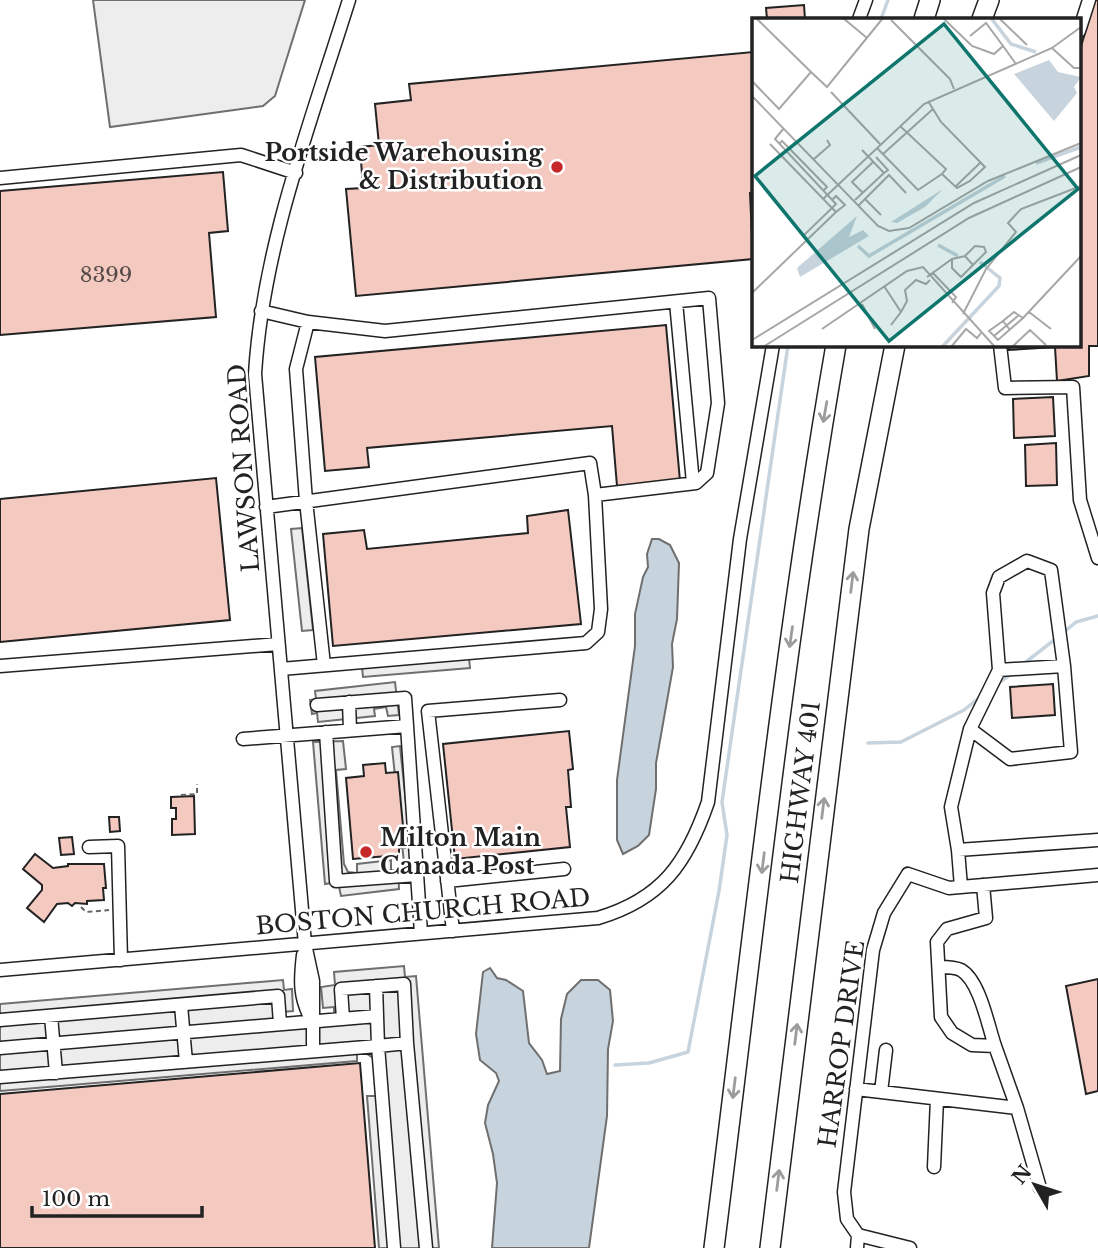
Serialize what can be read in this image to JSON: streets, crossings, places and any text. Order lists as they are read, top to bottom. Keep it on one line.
{"streets":{"highway":["HIGHWAY 401"],"street":["LAWSON ROAD","BOSTON CHURCH ROAD","HARROP DRIVE"]},"crossings":[["LAWSON ROAD","BOSTON CHURCH ROAD"]],"places":["Portside Warehousing & Distribution","Milton Main Canada Post"],"house_numbers":["8399"],"scale_bar":"100 m","north":"top left"}
